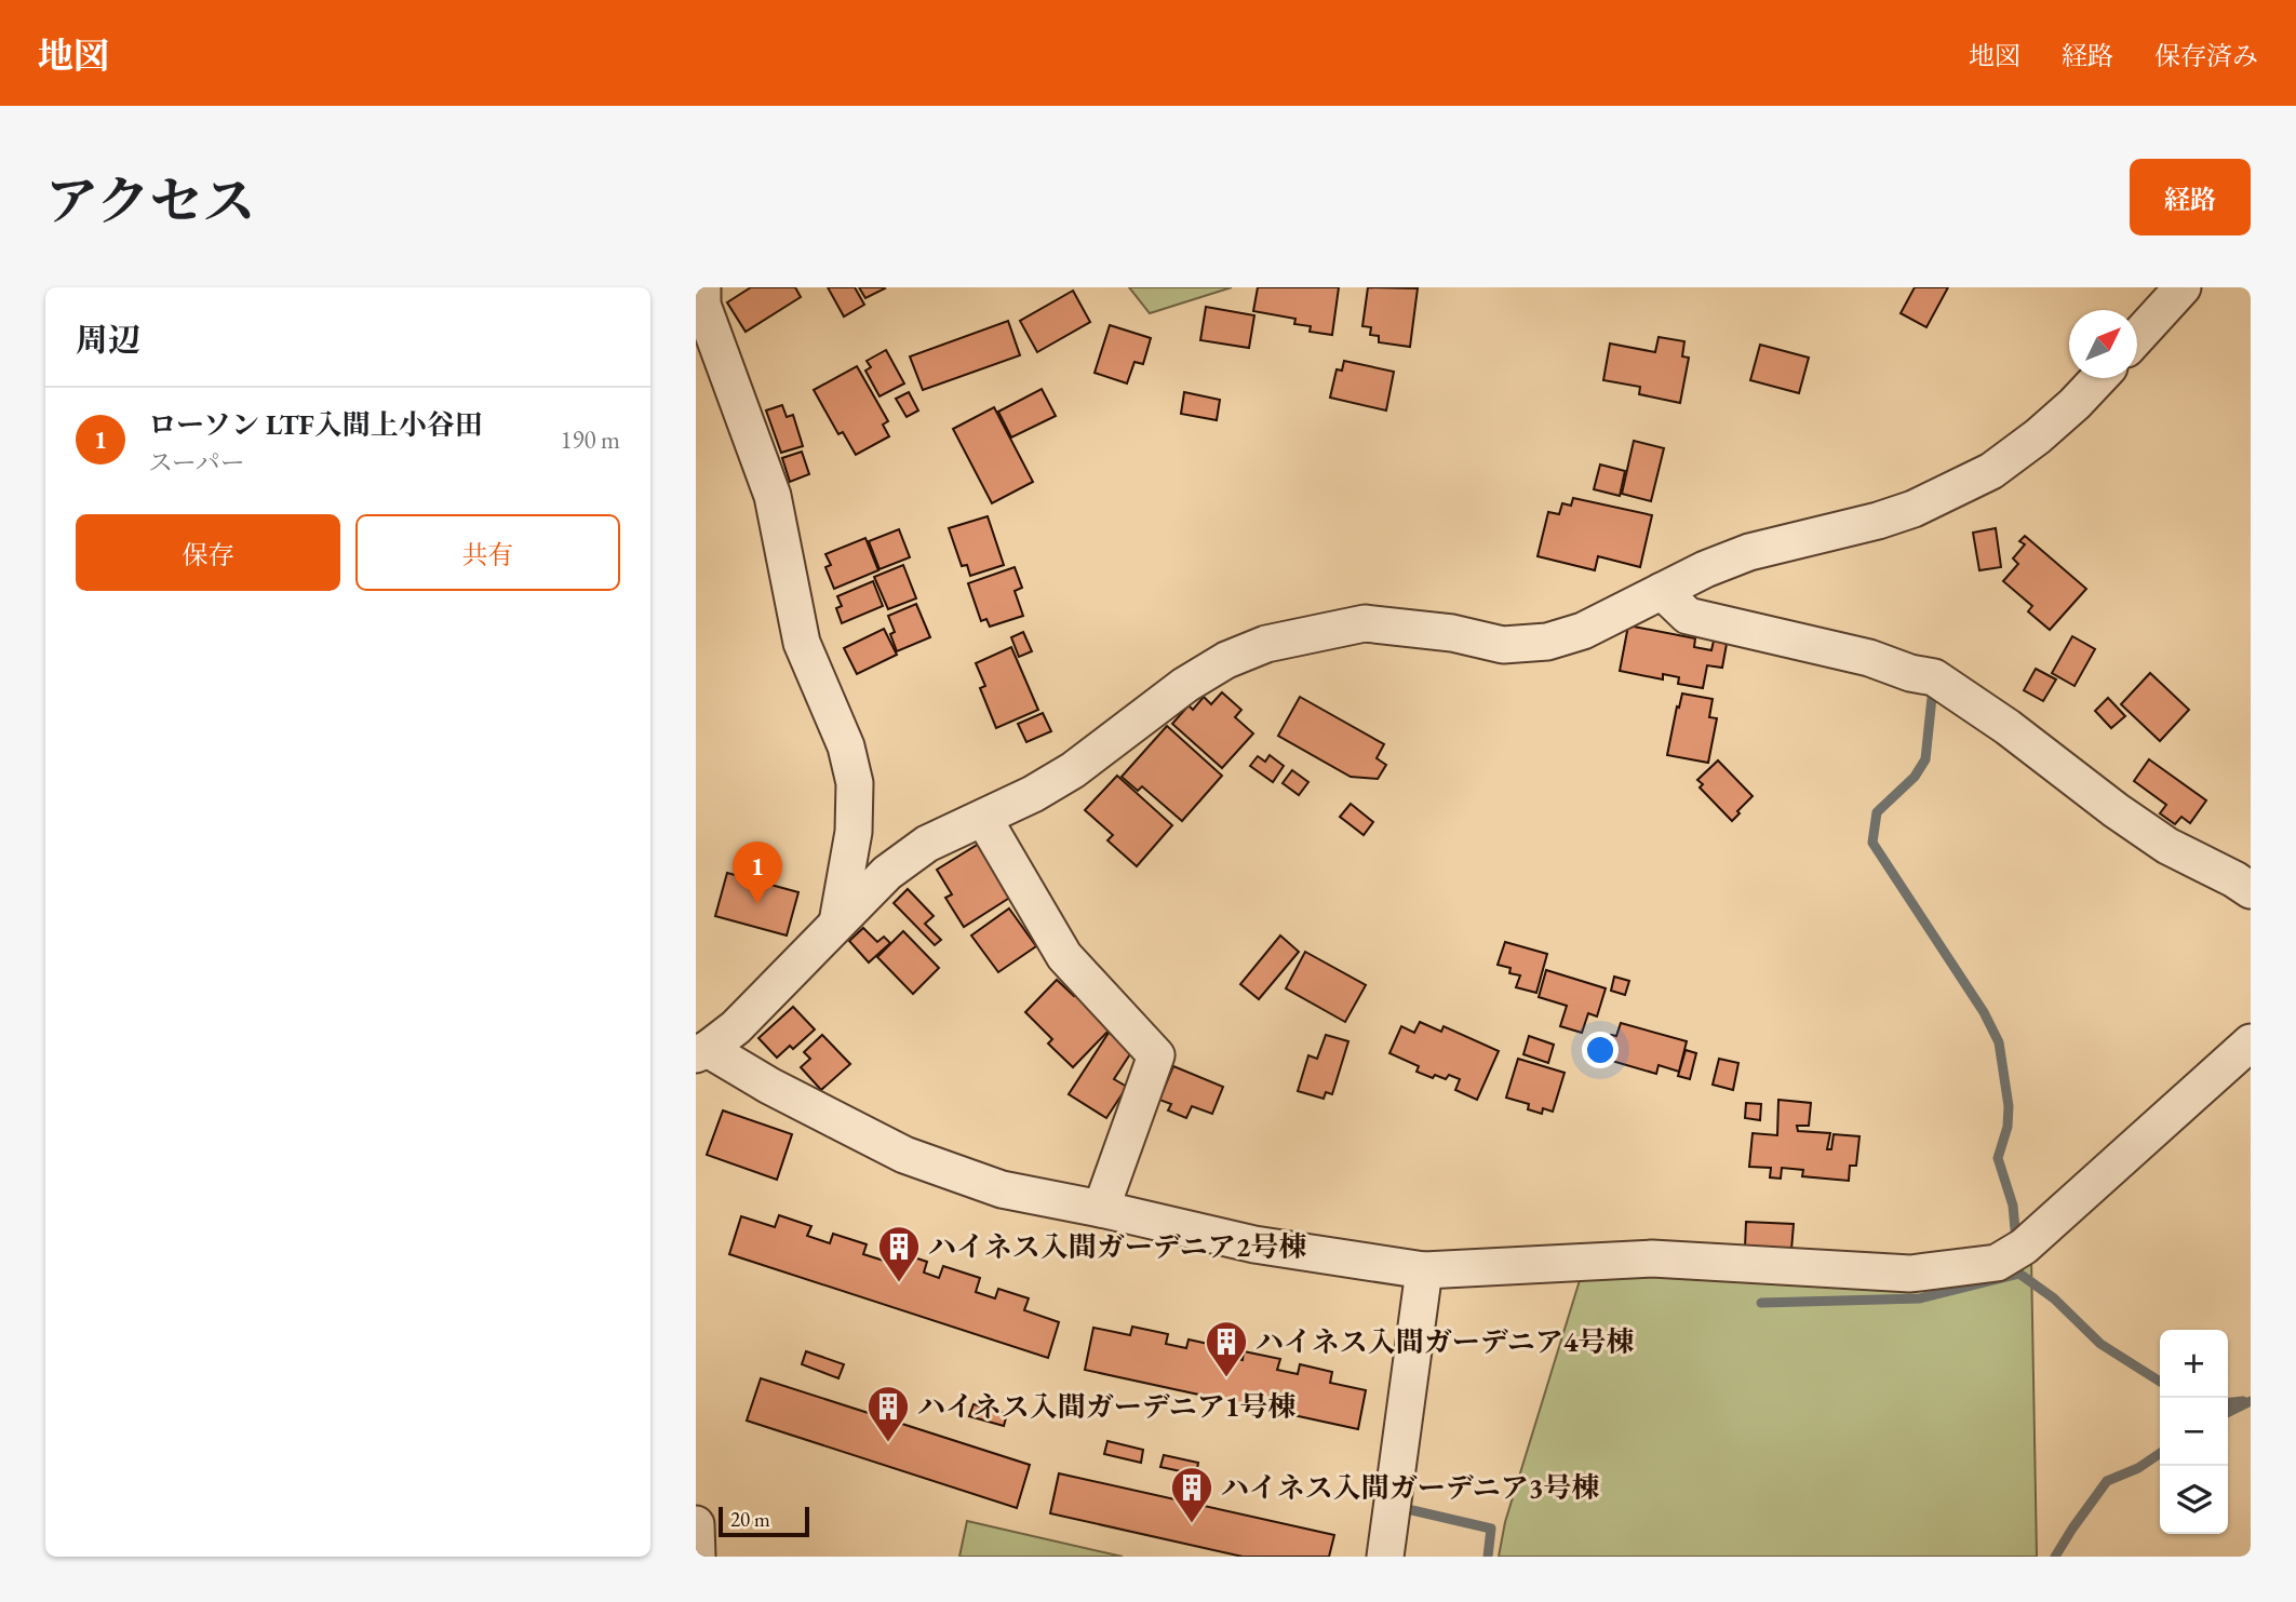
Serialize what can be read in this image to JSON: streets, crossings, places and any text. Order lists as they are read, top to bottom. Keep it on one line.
{"places":{"building":["ハイネス入間ガーデニア2号棟","ハイネス入間ガーデニア4号棟","ハイネス入間ガーデニア1号棟","ハイネス入間ガーデニア3号棟"]},"scale_bar":"20 m","north":"top right","page":{"header":"地図","nav":["地図","経路","保存済み"],"title":"アクセス","buttons":["経路",["保存","共有"]],"heading":"周辺","list":[{"mark":"1","name":"ローソン LTF入間上小谷田","note":"スーパー","value":"190 m"}],"pins":"1","map_buttons":["+","−"],"scale":"20 m"}}
